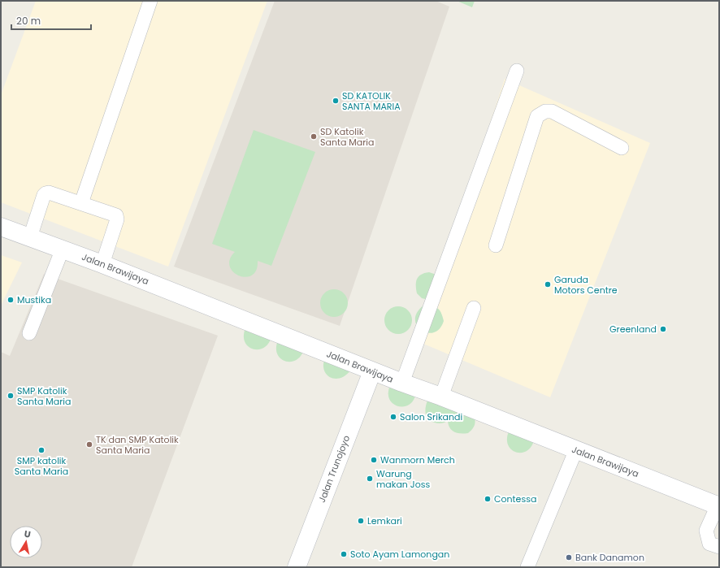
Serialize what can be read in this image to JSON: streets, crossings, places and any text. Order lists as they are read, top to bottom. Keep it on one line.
{"streets":{"main road":["Jalan Brawijaya","Jalan Trunojoyo"]},"crossings":[["Jalan Brawijaya","Jalan Trunojoyo"]],"places":["SD KATOLIK SANTA MARIA","SD Katolik Santa Maria","Garuda Motors Centre","Mustika","Greenland","SMP Katolik Santa Maria","Salon Srikandi","TK dan SMP Katolik Santa Maria","SMP katolik Santa Maria","Wanmorn Merch","Warung makan Joss","Contessa","Lemkari","Soto Ayam Lamongan","Bank Danamon"],"scale_bar":"20 m","north":"top"}
